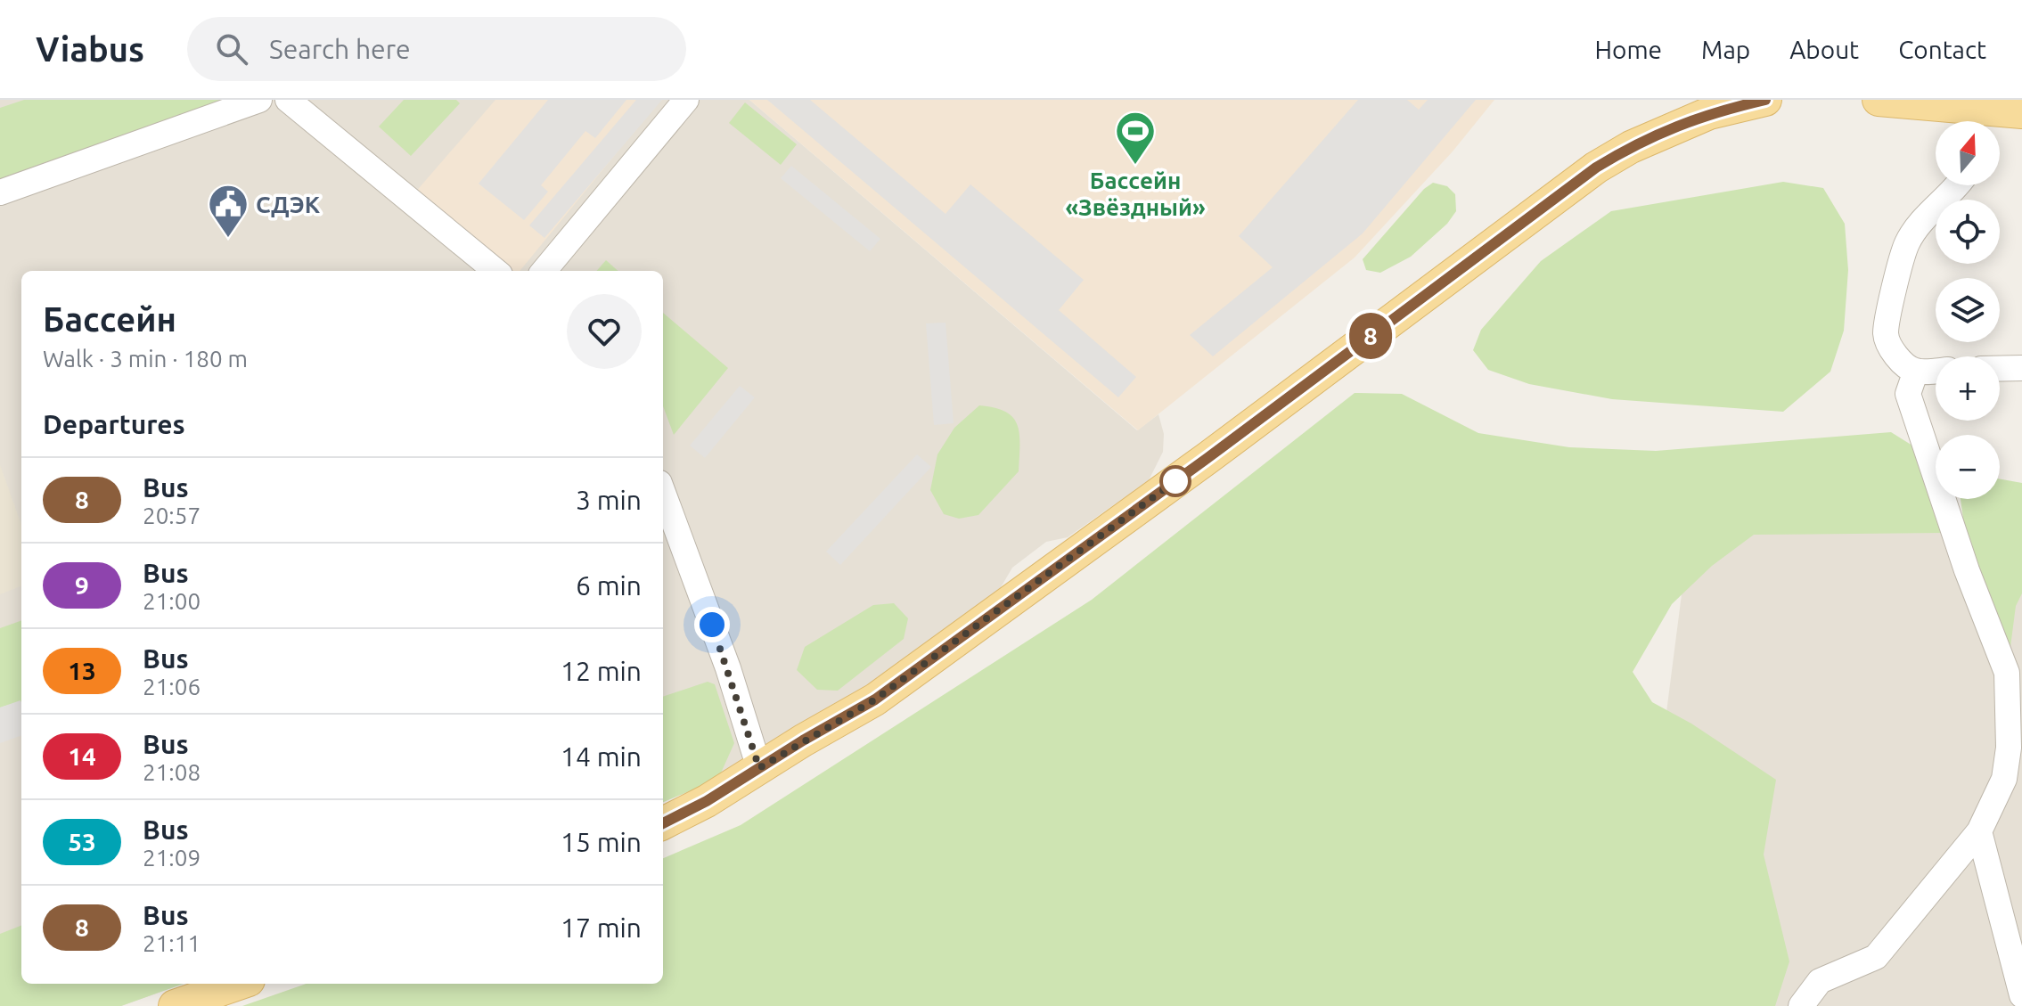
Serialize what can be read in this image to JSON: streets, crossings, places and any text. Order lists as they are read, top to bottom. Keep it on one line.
{"places":{"sports":["Бассейн «Звёздный»"],"public building":["СДЭК"]},"lines":["bus line 8"],"north":"top","page":{"header":"Viabus","search":"Search here","nav":["Home","Map","About","Contact"],"on_map":"8","map_buttons":["+","−"],"heading":[["Бассейн","Walk · 3 min · 180 m"],"Departures"],"list":[{"mark":"8","name":"Bus","note":"20:57","value":"3 min"},{"mark":"9","name":"Bus","note":"21:00","value":"6 min"},{"mark":"13","name":"Bus","note":"21:06","value":"12 min"},{"mark":"14","name":"Bus","note":"21:08","value":"14 min"},{"mark":"53","name":"Bus","note":"21:09","value":"15 min"},{"mark":"8","name":"Bus","note":"21:11","value":"17 min"}]}}
